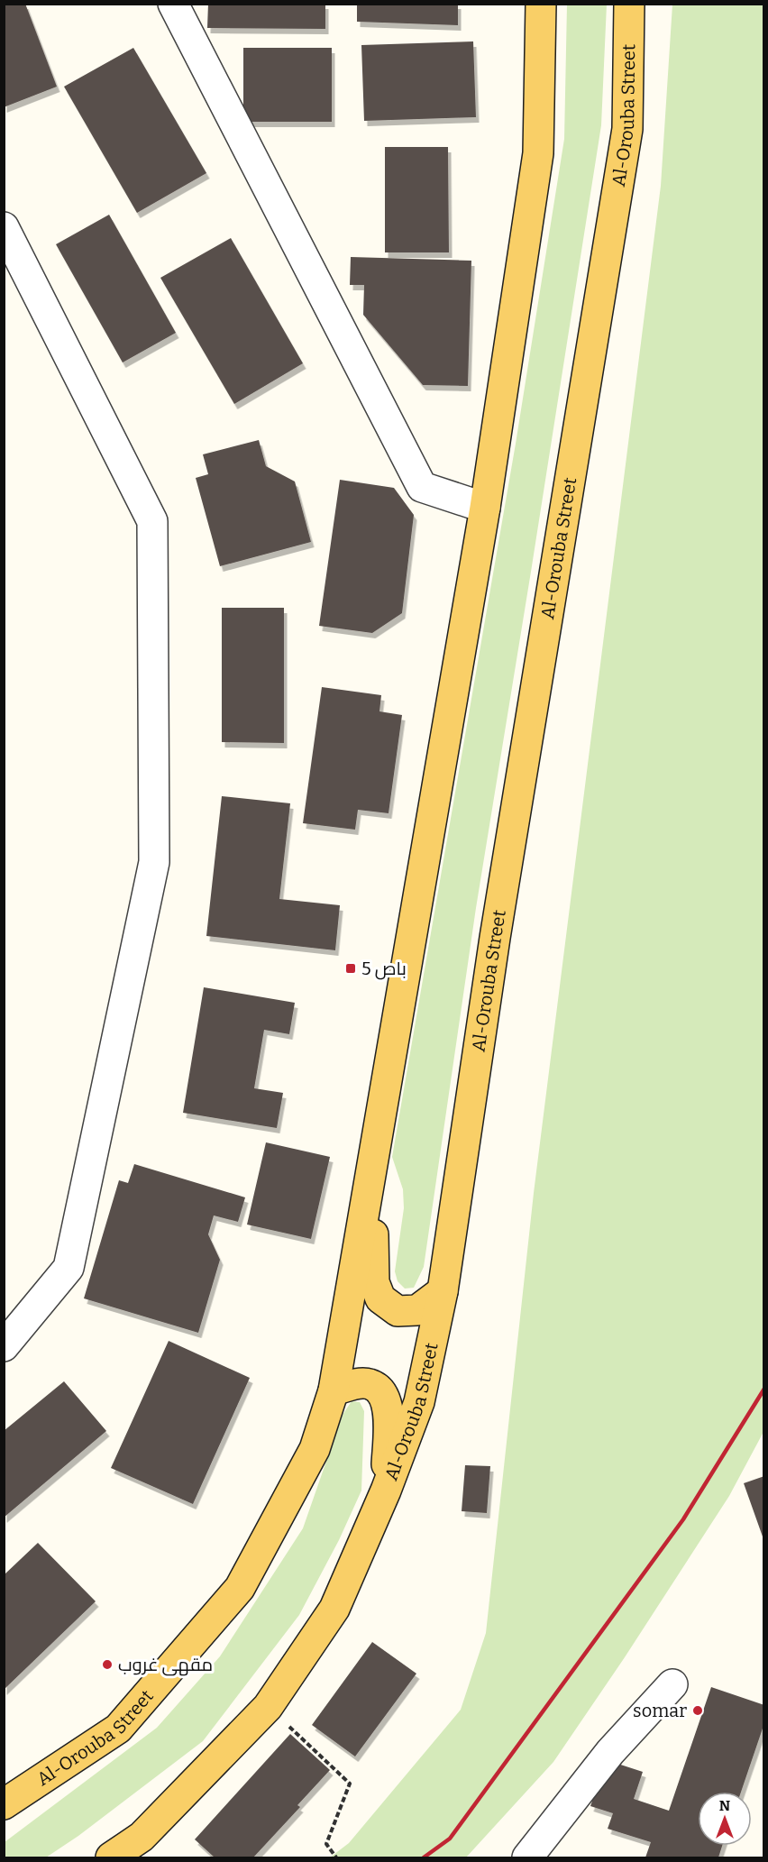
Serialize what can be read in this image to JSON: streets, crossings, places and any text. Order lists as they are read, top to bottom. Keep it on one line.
{"streets":{"main road":["Al-Orouba Street"]},"places":{"transit":["باص 5"],"other":["مقهى غروب","somar"]},"north":"top"}
